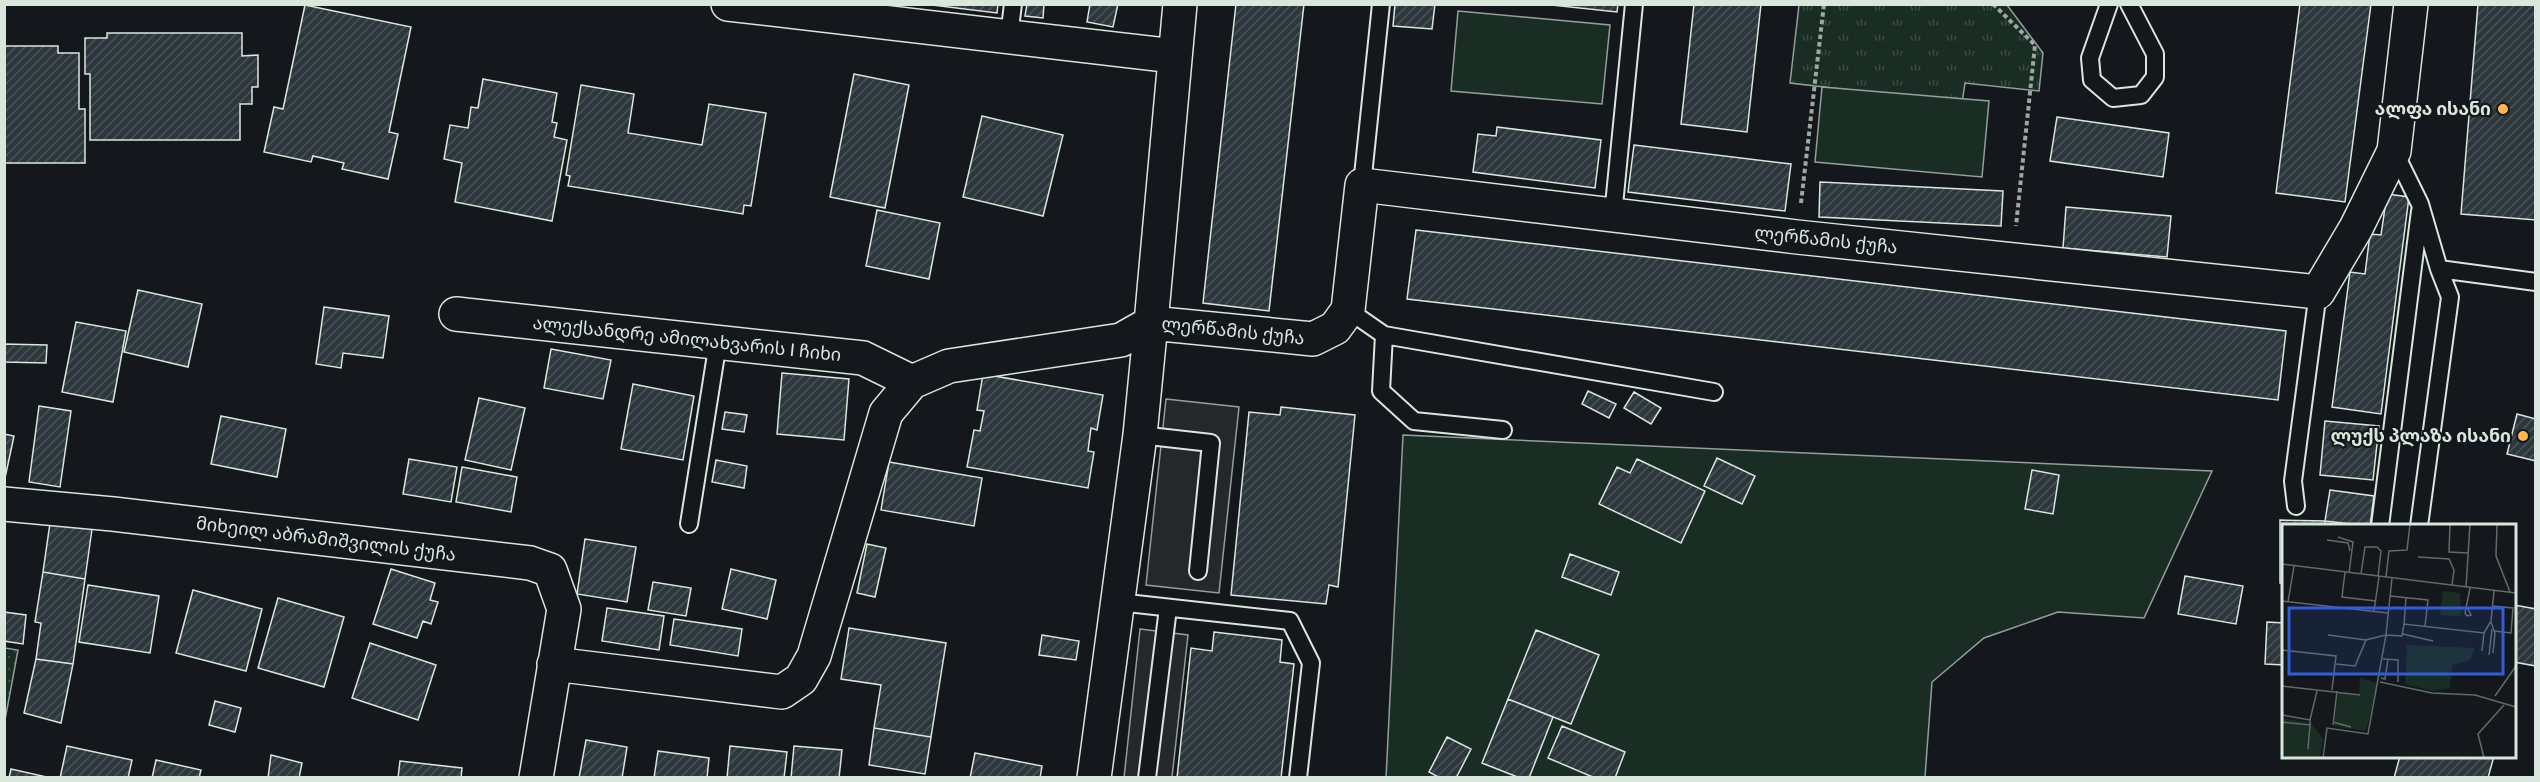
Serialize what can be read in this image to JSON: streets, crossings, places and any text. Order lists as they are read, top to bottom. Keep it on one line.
{"streets":{"street":["ლერწამის ქუჩა","ალექსანდრე ამილახვარის I ჩიხი","მიხეილ აბრამიშვილის ქუჩა"]},"places":["ალფა ისანი","ლუქს პლაზა ისანი"]}
